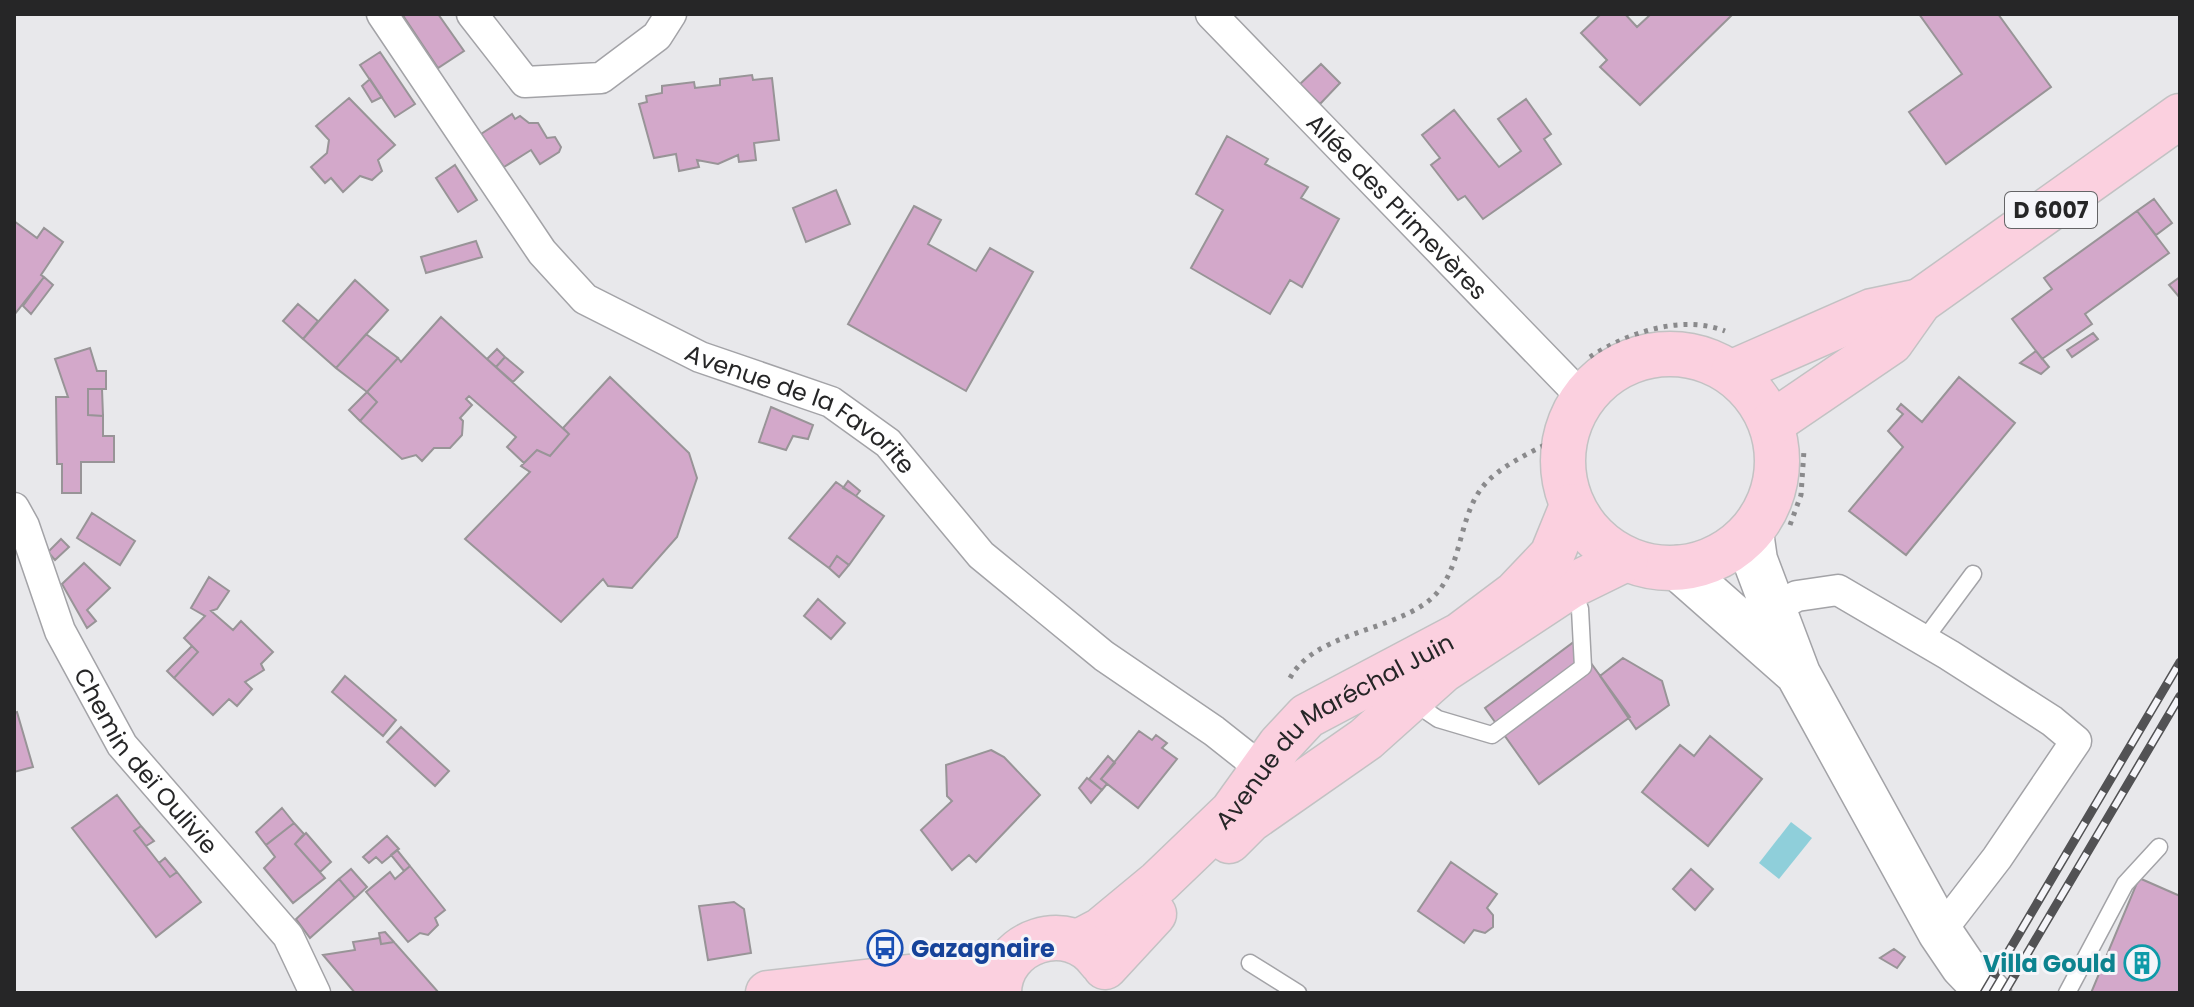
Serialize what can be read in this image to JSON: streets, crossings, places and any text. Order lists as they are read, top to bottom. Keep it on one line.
{"streets":{"main road":["D 6007","Avenue du Maréchal Juin"],"street":["Allée des Primevères","Avenue de la Favorite","Chemin deï Oulivie"]},"crossings":[["Allée des Primevères","Avenue du Maréchal Juin"],["Avenue de la Favorite","Avenue du Maréchal Juin"]],"places":{"bus stop":["Gazagnaire"],"building":["Villa Gould"]}}
